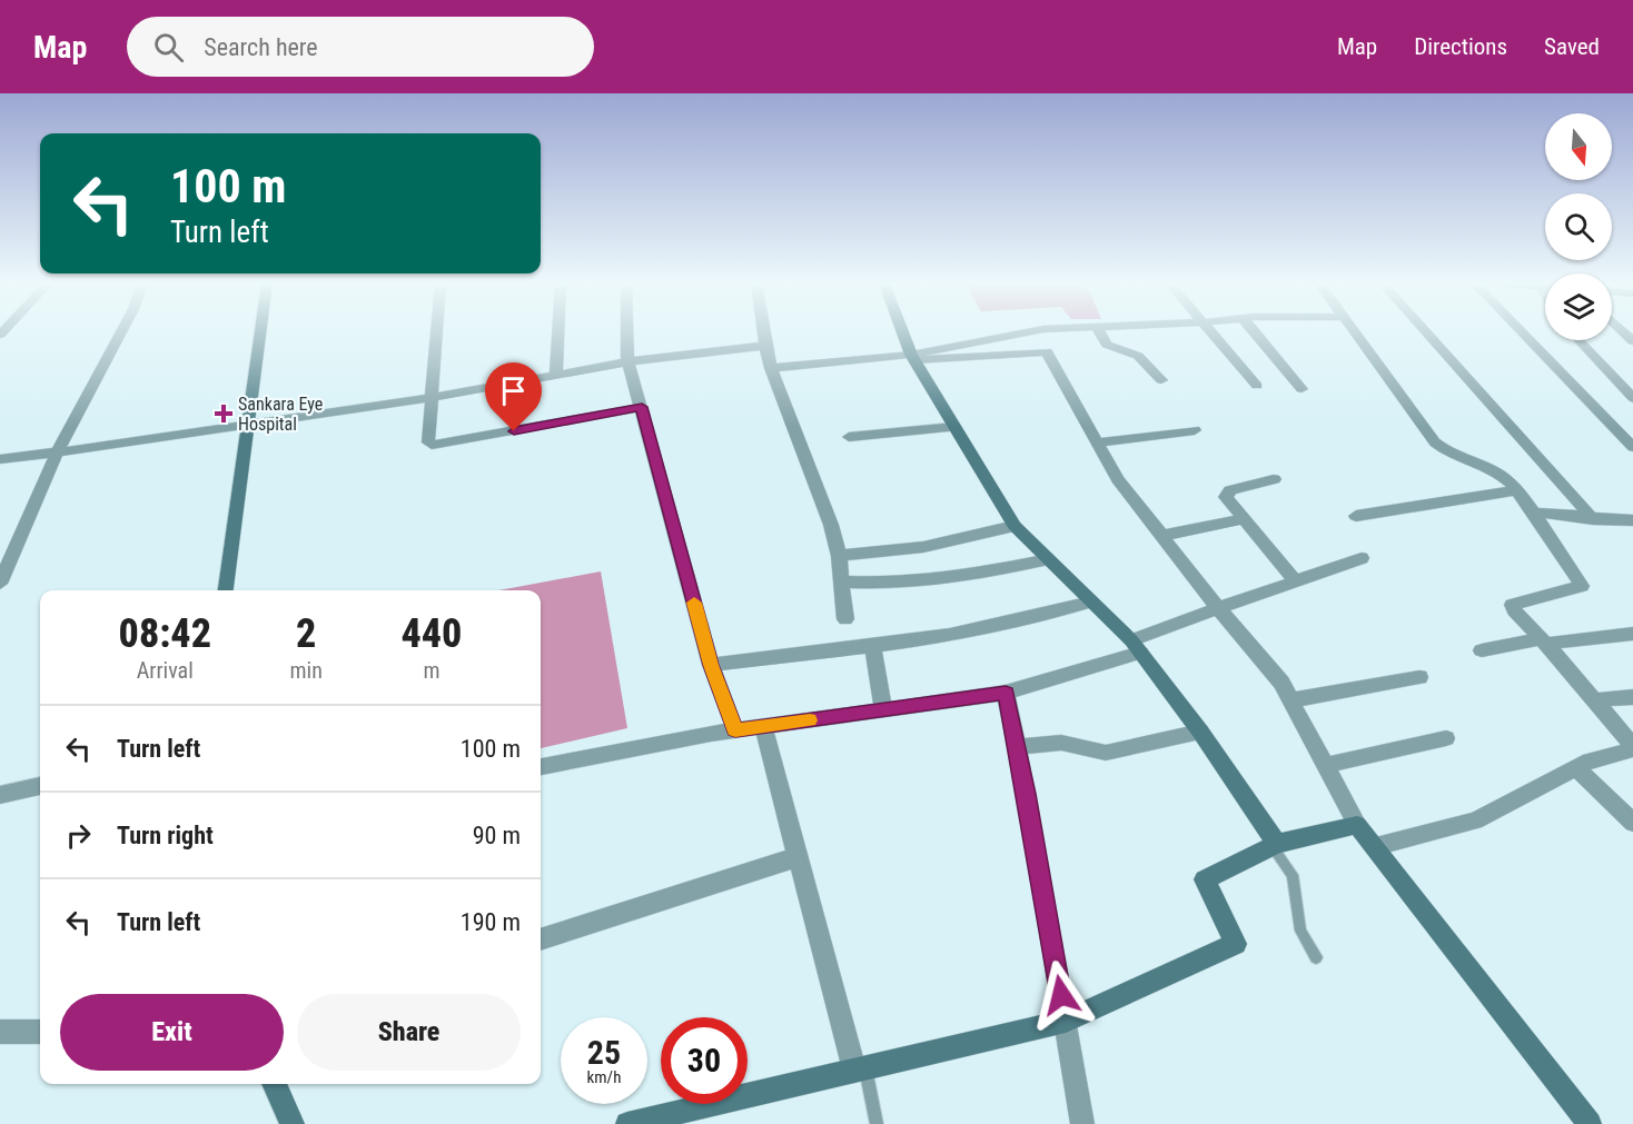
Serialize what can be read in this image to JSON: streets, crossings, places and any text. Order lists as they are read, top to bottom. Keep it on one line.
{"places":{"health":["Sankara Eye Hospital"]},"north":"bottom","page":{"header":"Map","search":"Search here","nav":["Map","Directions","Saved"],"turn":["100 m","Turn left"],"eta":["08:42","Arrival","2","min","440","m"],"list":[{"name":"Turn left","value":"100 m"},{"name":"Turn right","value":"90 m"},{"name":"Turn left","value":"190 m"}],"buttons":["Exit","Share"],"speed":"25 km/h","limit":"30"}}
